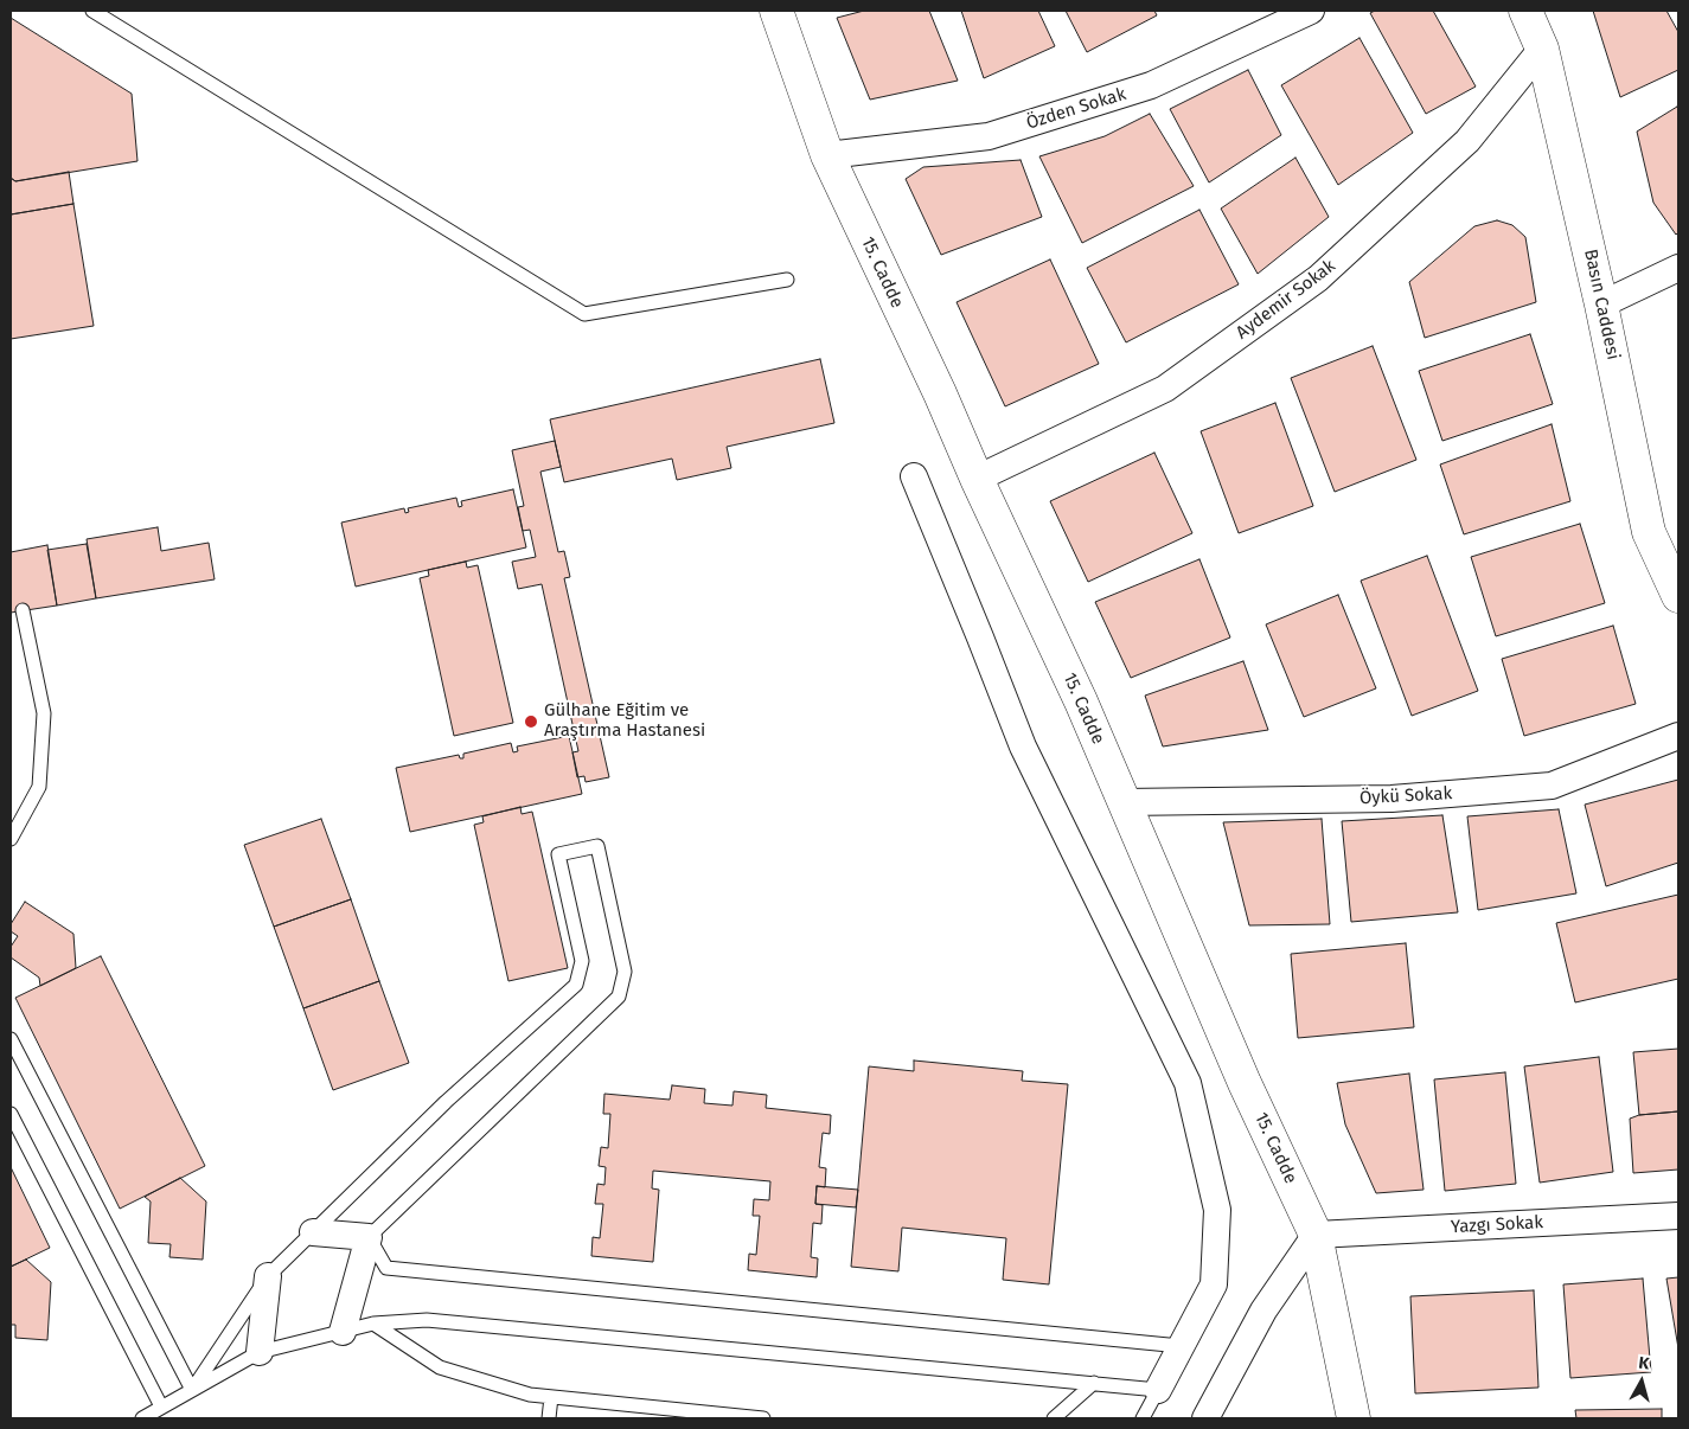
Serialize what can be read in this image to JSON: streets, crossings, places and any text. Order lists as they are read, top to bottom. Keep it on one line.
{"streets":{"street":["Özden Sokak","15. Cadde","Aydemir Sokak","Basın Caddesi","Öykü Sokak","Yazgı Sokak"]},"crossings":[["Özden Sokak","15. Cadde"],["15. Cadde","Aydemir Sokak"],["15. Cadde","Öykü Sokak"],["15. Cadde","Yazgı Sokak"],["Aydemir Sokak","Basın Caddesi"]],"places":["Gülhane Eğitim ve Araştırma Hastanesi"],"north":"top"}
